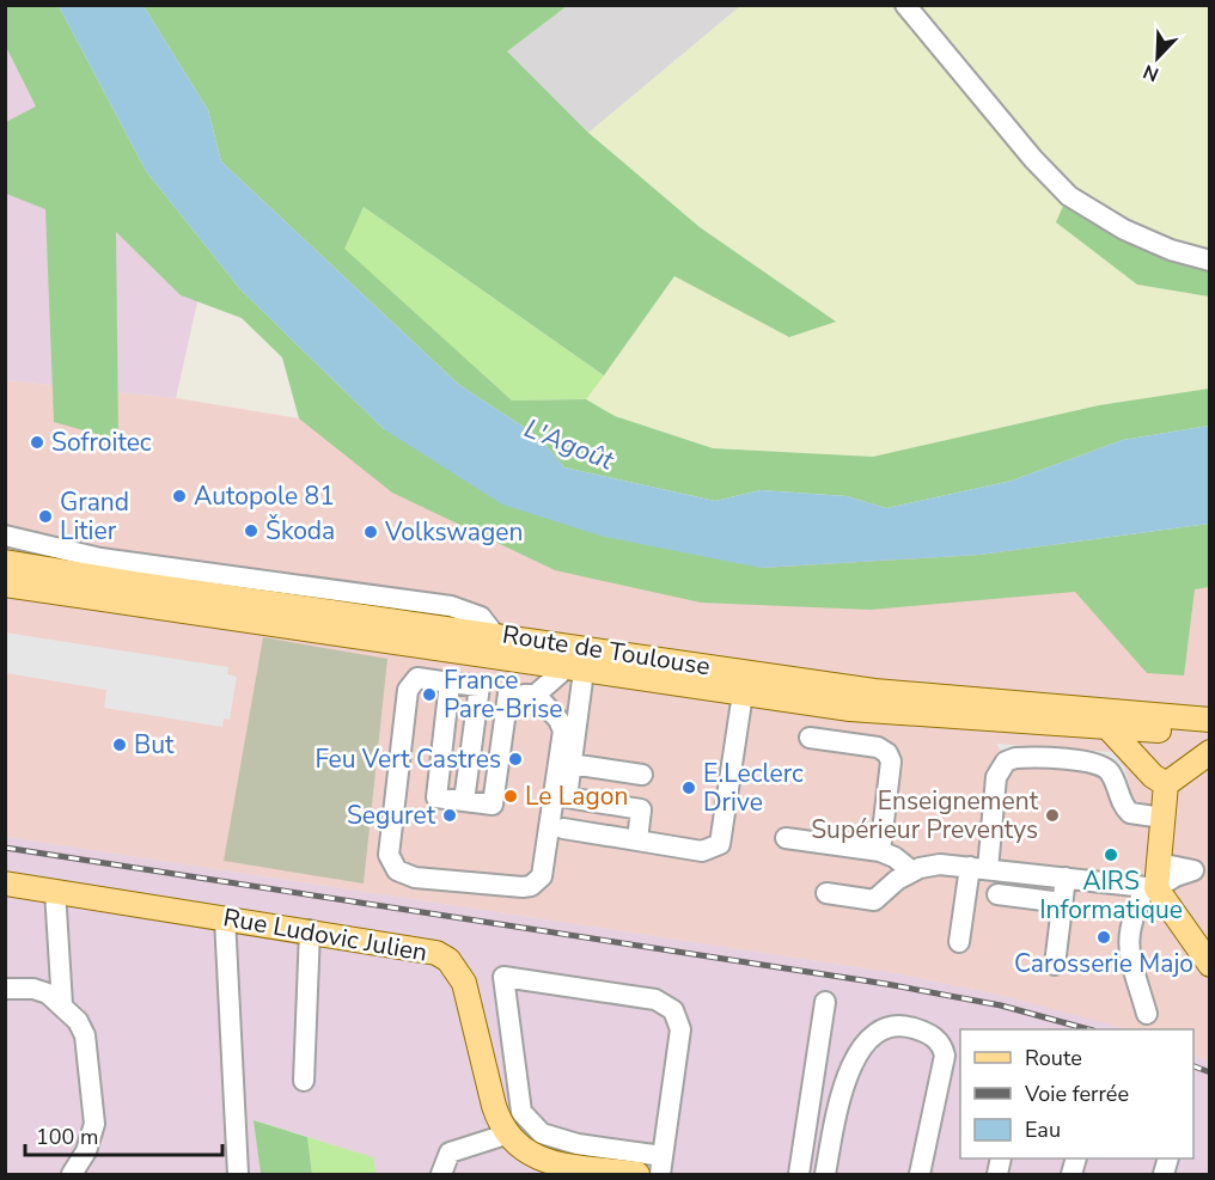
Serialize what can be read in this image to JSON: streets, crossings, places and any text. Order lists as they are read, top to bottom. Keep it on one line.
{"streets":{"main road":["Route de Toulouse","Rue Ludovic Julien"]},"water":["L'Agoût"],"places":["Sofroitec","Autopole 81","Grand Litier","Škoda","Volkswagen","France Pare-Brise","But","Feu Vert Castres","E.Leclerc Drive","Le Lagon","Seguret","Enseignement Supérieur Preventys","AIRS Informatique","Carosserie Majo"],"legend":["Route","Voie ferrée","Eau"],"scale_bar":"100 m","north":"bottom left"}
